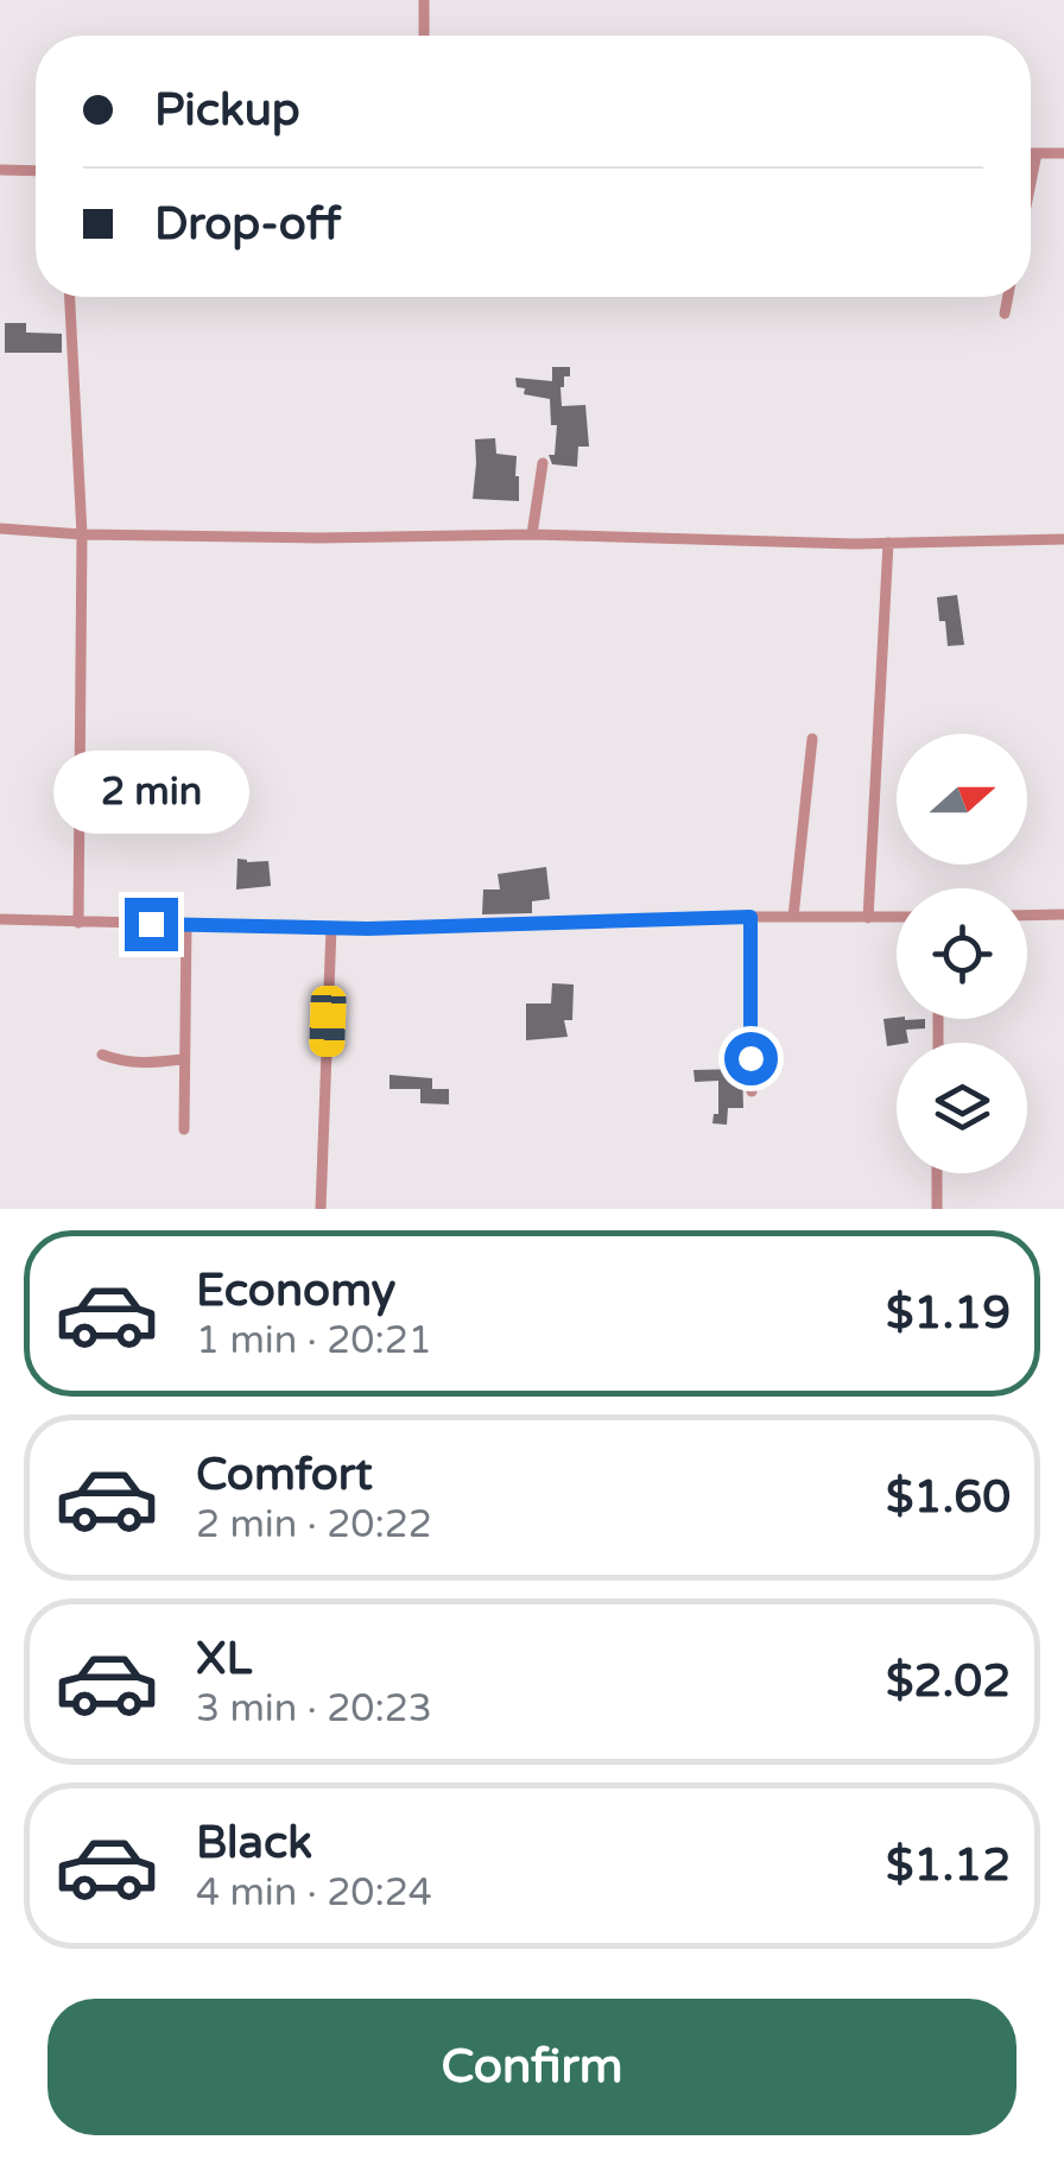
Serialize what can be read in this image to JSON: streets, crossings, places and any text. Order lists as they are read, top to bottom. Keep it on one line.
{"north":"right","page":{"banner":["Pickup","Drop-off"],"bubble":"2 min","list":[{"name":"Economy","note":"1 min · 20:21","value":"$1.19"},{"name":"Comfort","note":"2 min · 20:22","value":"$1.60"},{"name":"XL","note":"3 min · 20:23","value":"$2.02"},{"name":"Black","note":"4 min · 20:24","value":"$1.12"}],"buttons":"Confirm"}}
